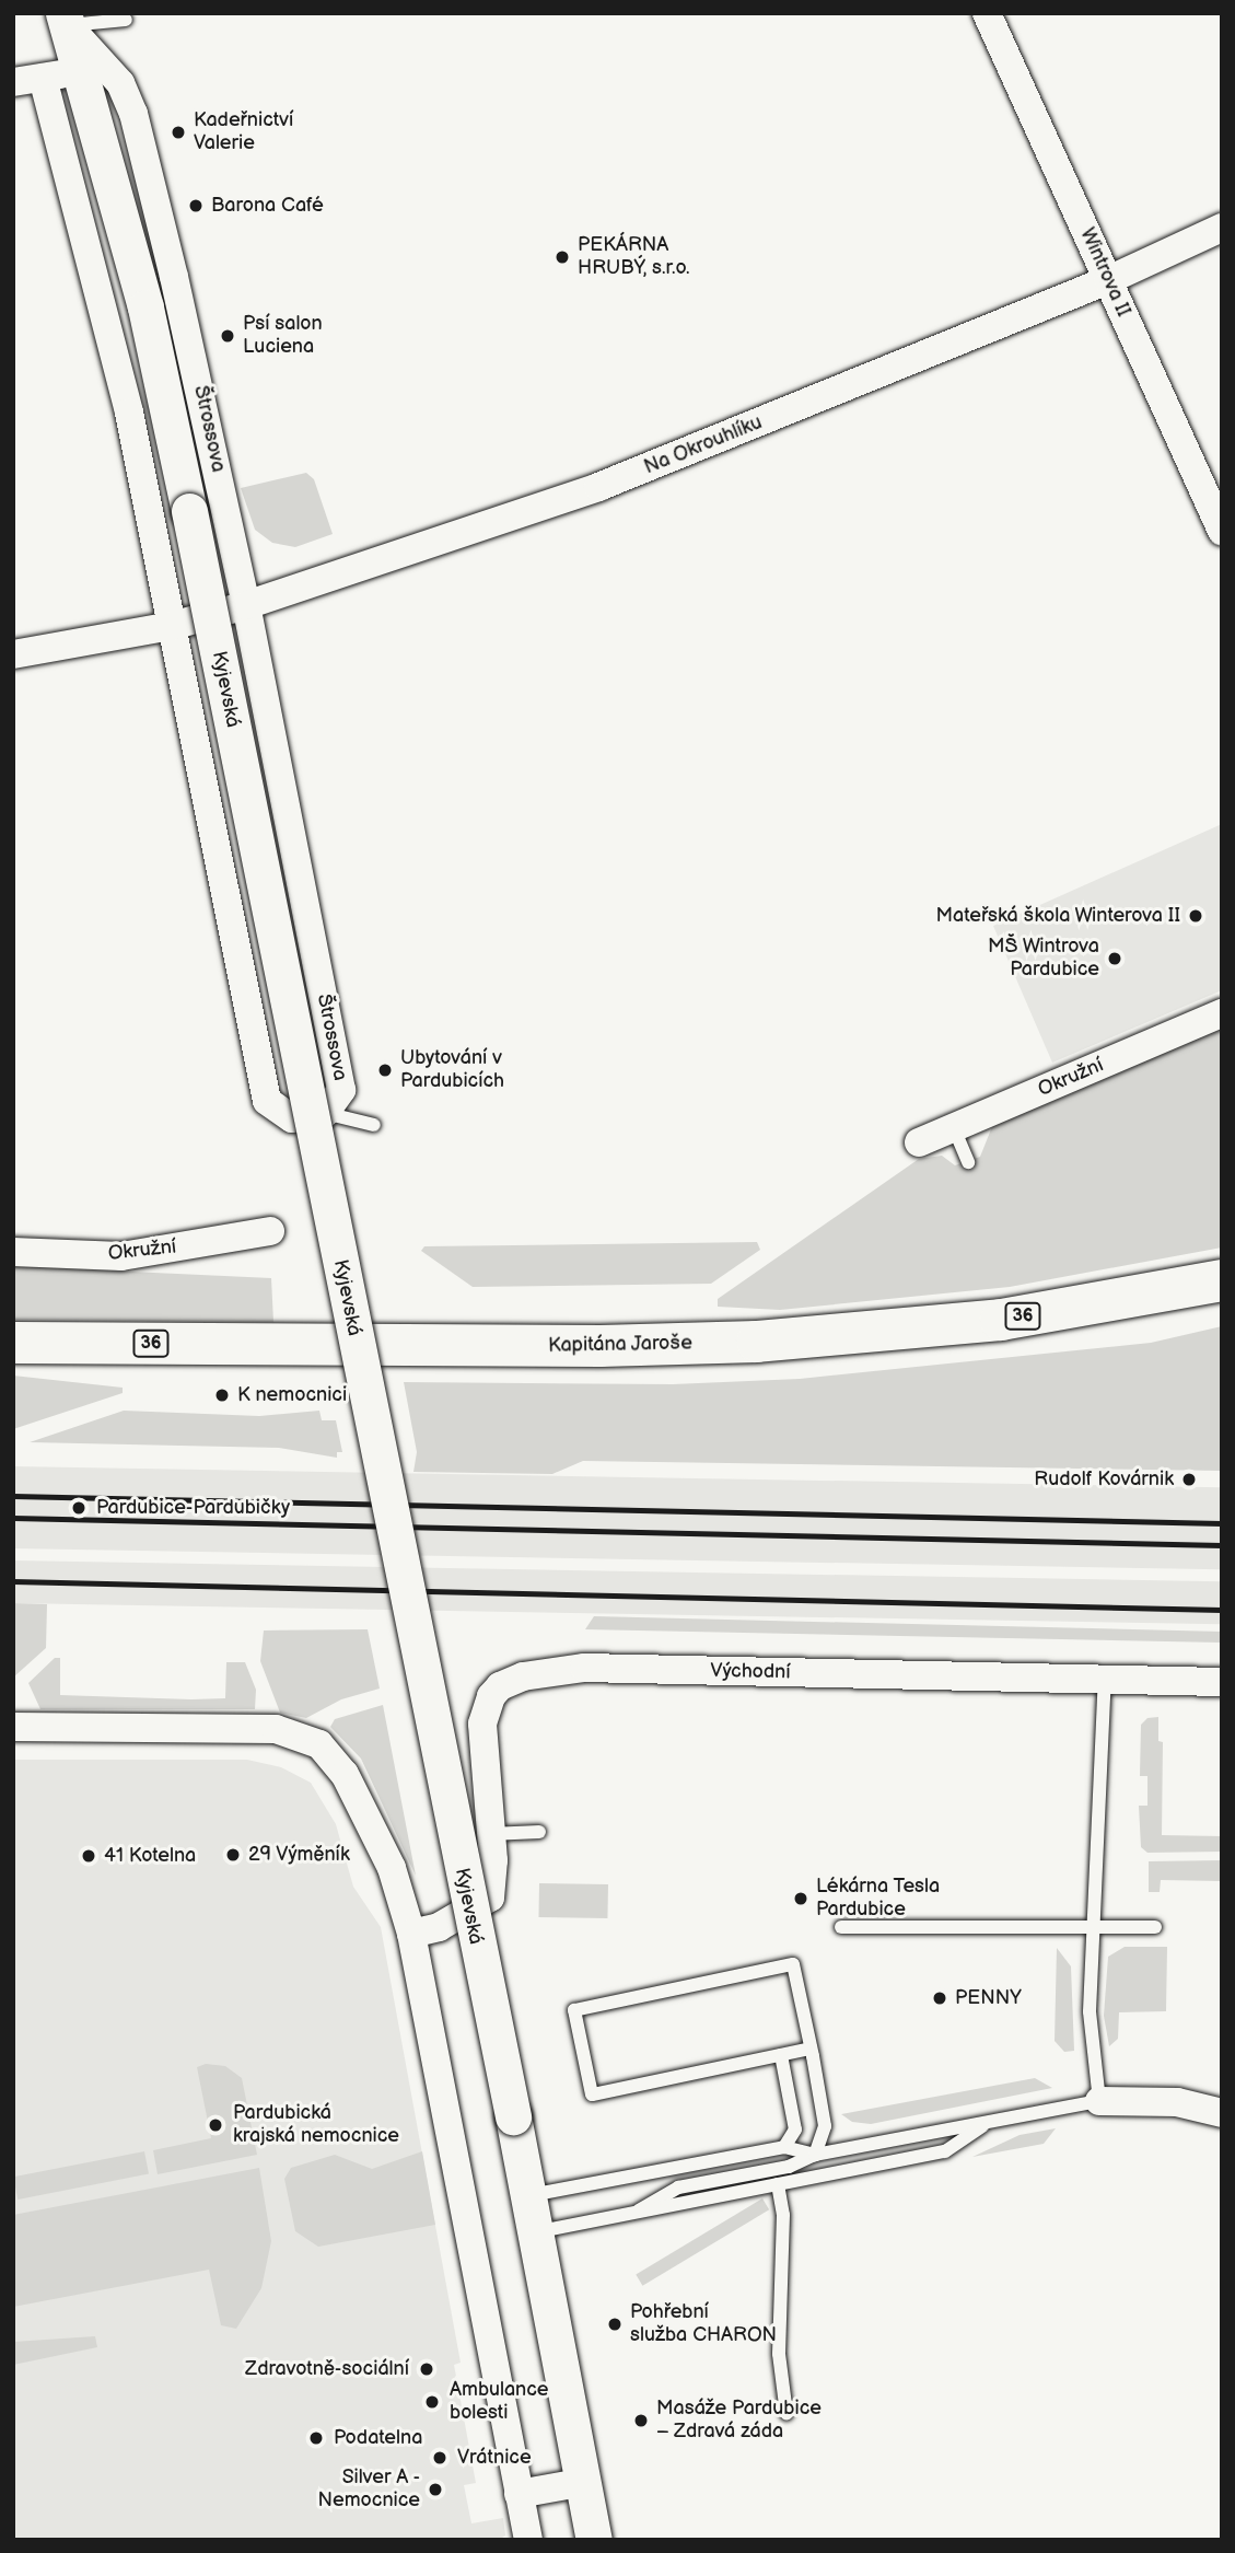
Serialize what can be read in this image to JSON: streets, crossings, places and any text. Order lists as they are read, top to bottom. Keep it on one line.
{"streets":{"main road":["36","Kapitána Jaroše"],"street":["Wintrova II","Štrossova","Na Okrouhlíku","Kyjevská","Okružní","Východní"]},"crossings":[["Wintrova II","Na Okrouhlíku"],["Štrossova","Na Okrouhlíku"]],"places":["Kadeřnictví Valerie","Barona Café","PEKÁRNA HRUBÝ, s.r.o.","Psí salon Luciena","Mateřská škola Winterova II","MŠ Wintrova Pardubice","Ubytování v Pardubicích","K nemocnici","Rudolf Kovárnik","Pardubice-Pardubičky","29 Výměník","41 Kotelna","Lékárna Tesla Pardubice","PENNY","Pardubická krajská nemocnice","Pohřební služba CHARON","Zdravotně-sociální","Ambulance bolesti","Masáže Pardubice – Zdravá záda","Podatelna","Vrátnice","Silver A - Nemocnice"]}
